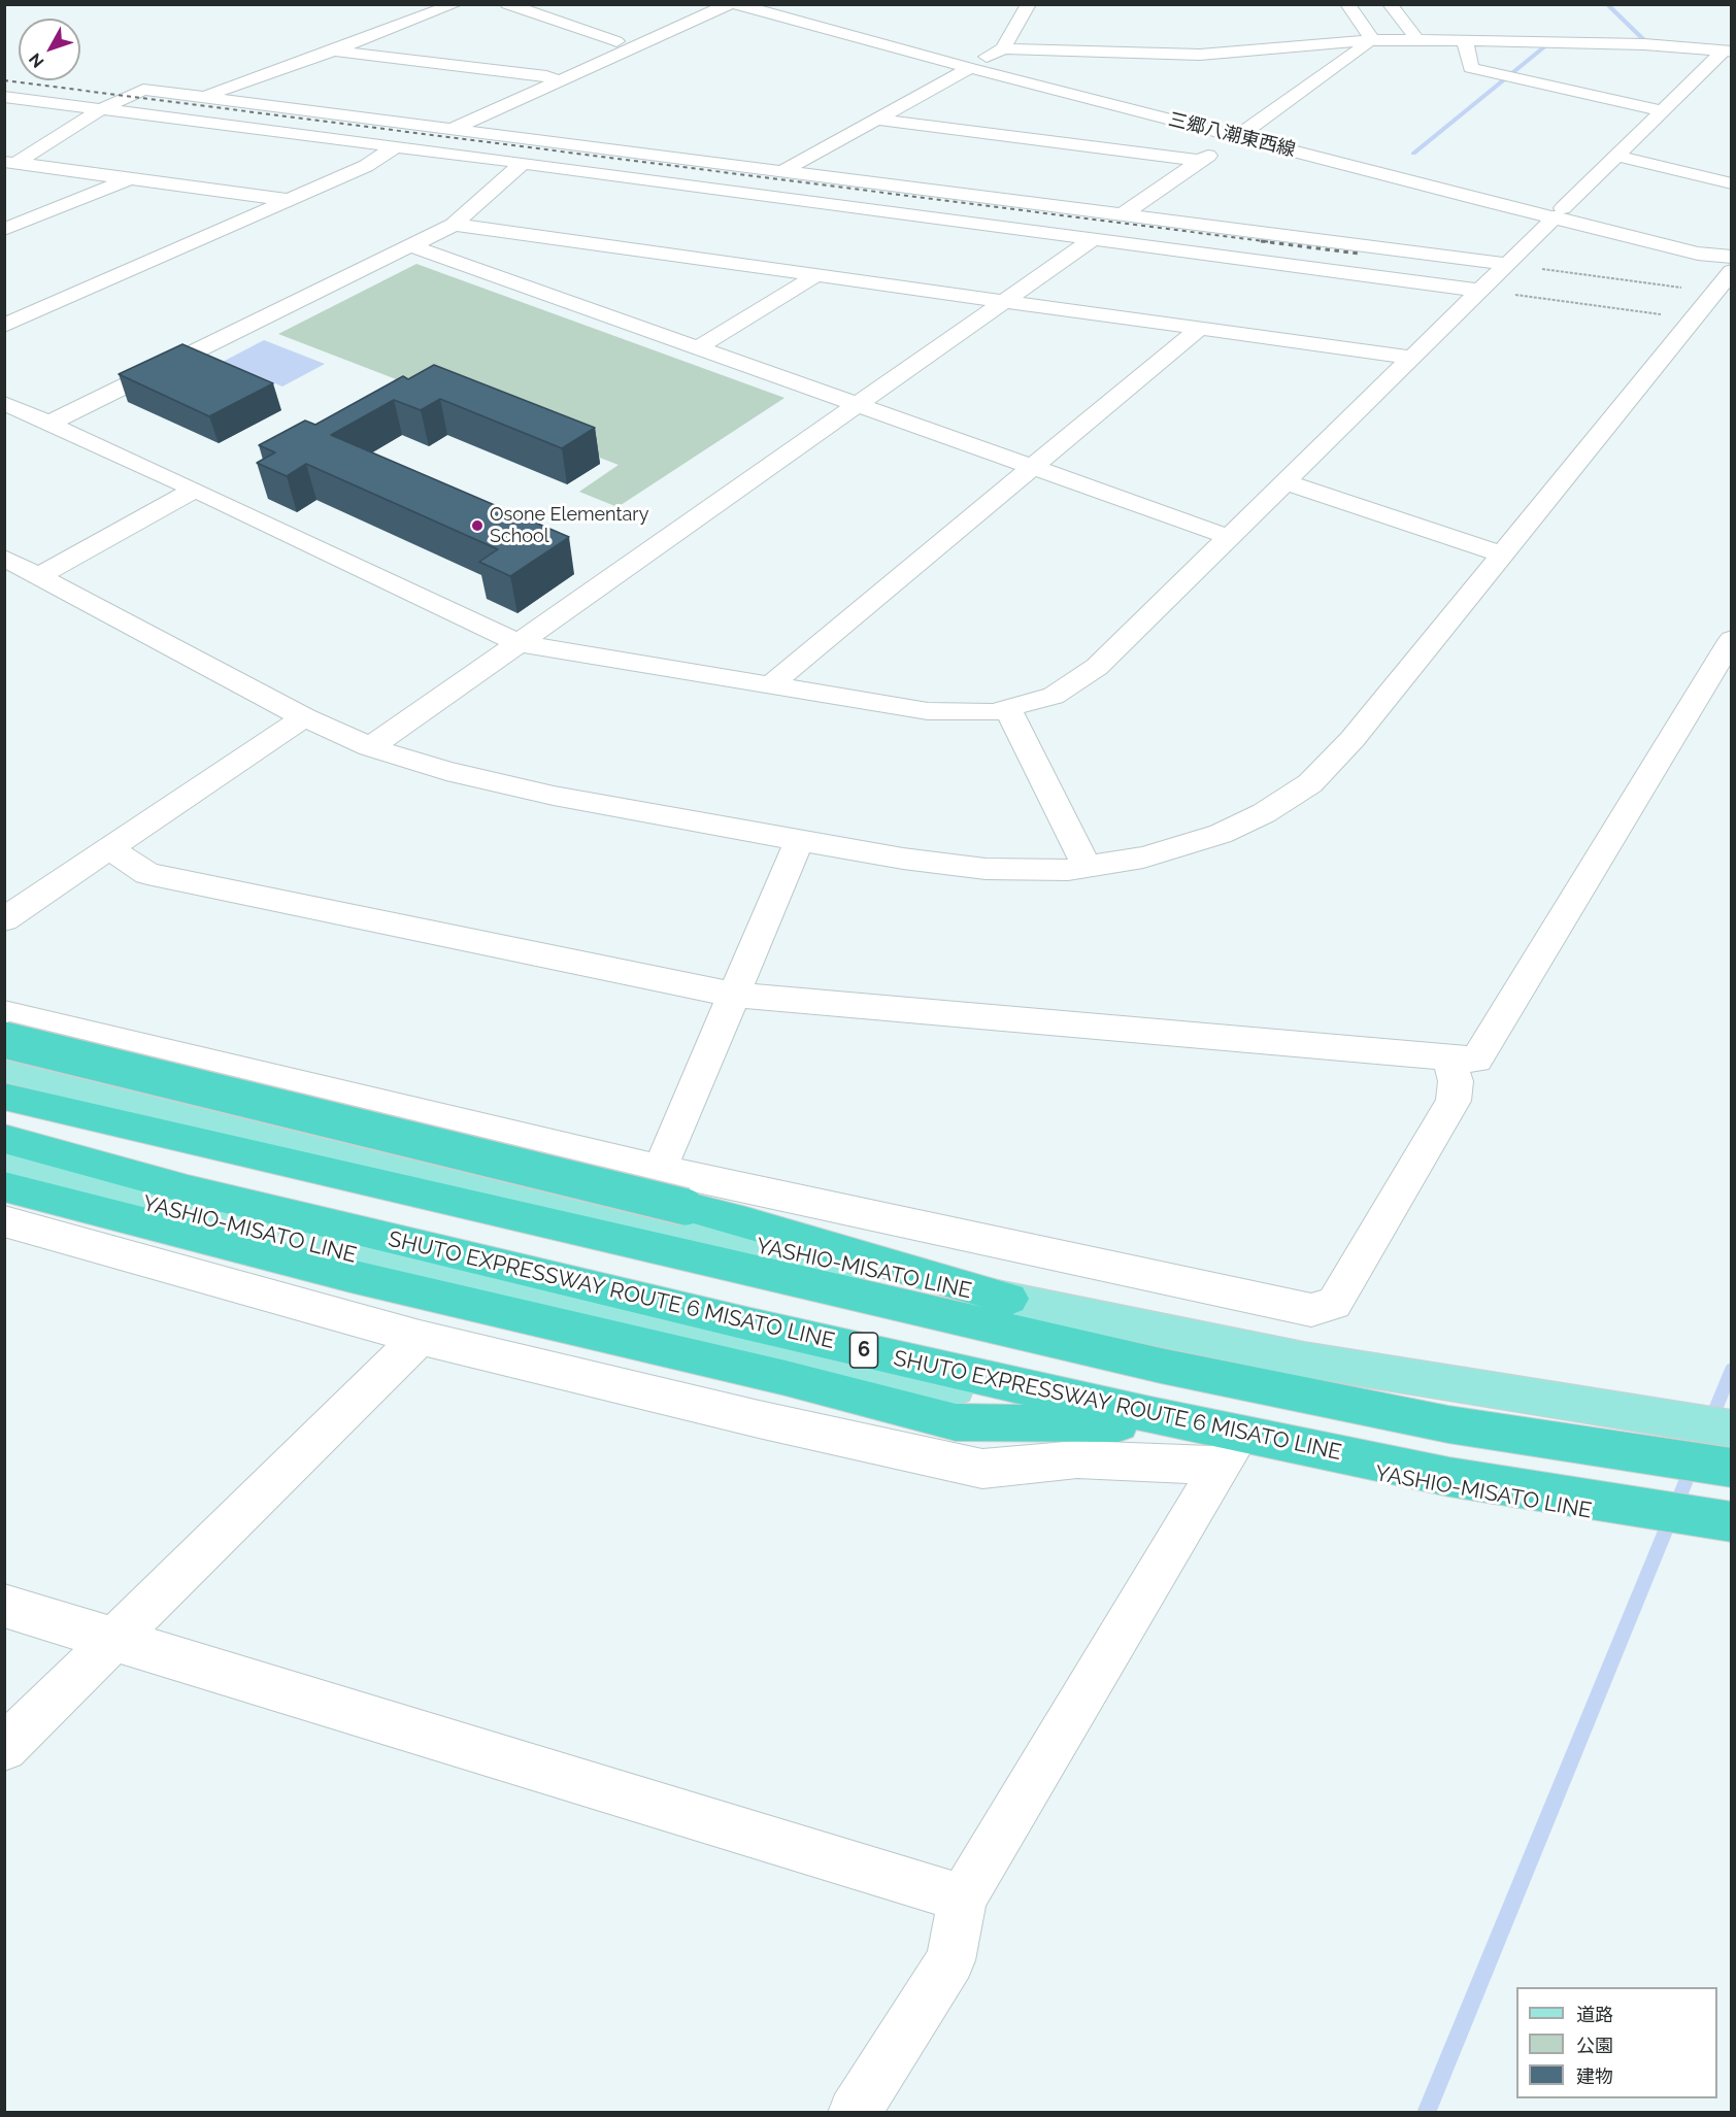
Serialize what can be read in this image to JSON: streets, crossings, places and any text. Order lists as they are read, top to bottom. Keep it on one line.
{"streets":{"highway":["SHUTO EXPRESSWAY ROUTE 6 MISATO LINE","6"],"main road":["YASHIO-MISATO LINE"],"street":["三郷八潮東西線"]},"places":["Osone Elementary School"],"legend":["道路","公園","建物"],"north":"bottom left"}
